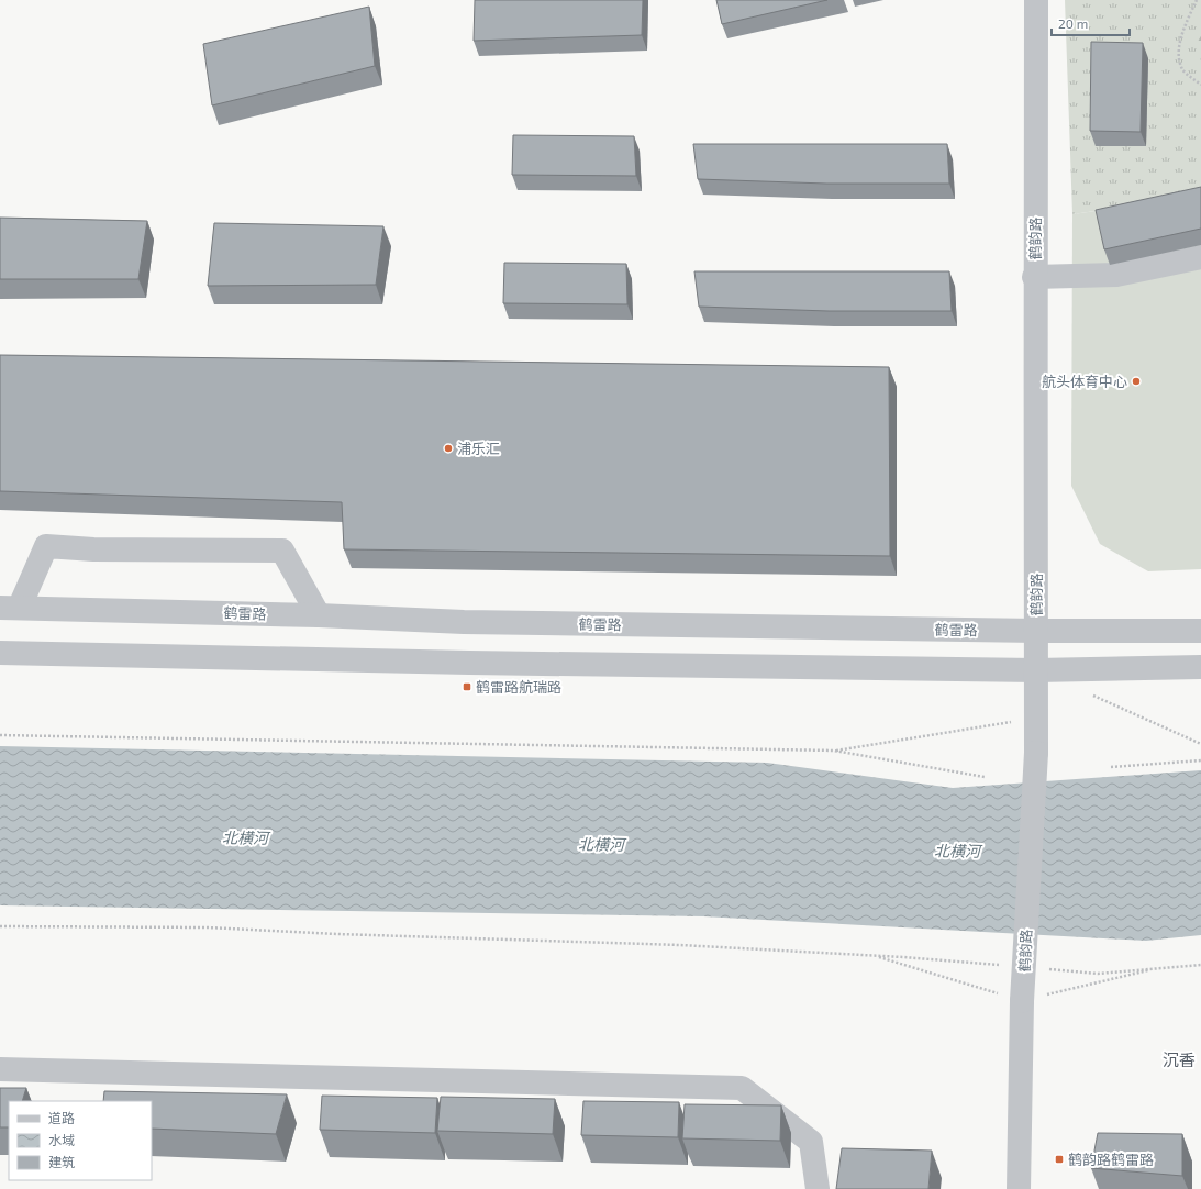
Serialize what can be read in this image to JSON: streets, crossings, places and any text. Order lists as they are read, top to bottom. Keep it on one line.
{"streets":{"street":["鹤韵路","鹤雷路"]},"crossings":[["鹤韵路","鹤雷路"]],"districts":["沉香"],"water":["北横河"],"places":{"other":["航头体育中心","浦乐汇"],"transit":["鹤雷路航瑞路","鹤韵路鹤雷路"]},"legend":["道路","水域","建筑"],"scale_bar":"20 m"}
